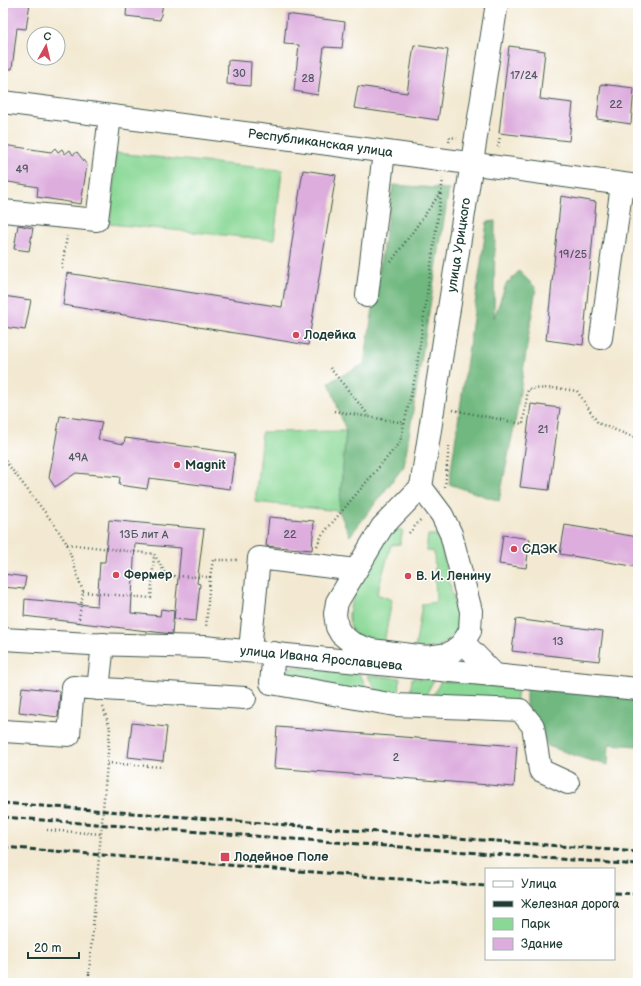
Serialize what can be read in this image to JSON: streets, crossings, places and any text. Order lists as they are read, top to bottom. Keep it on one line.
{"streets":{"street":["Республиканская улица","улица Урицкого","улица Ивана Ярославцева"]},"crossings":[["Республиканская улица","улица Урицкого"]],"places":{"other":["Лодейка","Magnit","СДЭК","Фермер","В. И. Ленину"],"transit":["Лодейное Поле"]},"house_numbers":["30","17/24","28","22","49","19/25","21","49А","13Б лит А","22","13","2"],"legend":["Улица","Железная дорога","Парк","Здание"],"scale_bar":"20 m","north":"top"}
